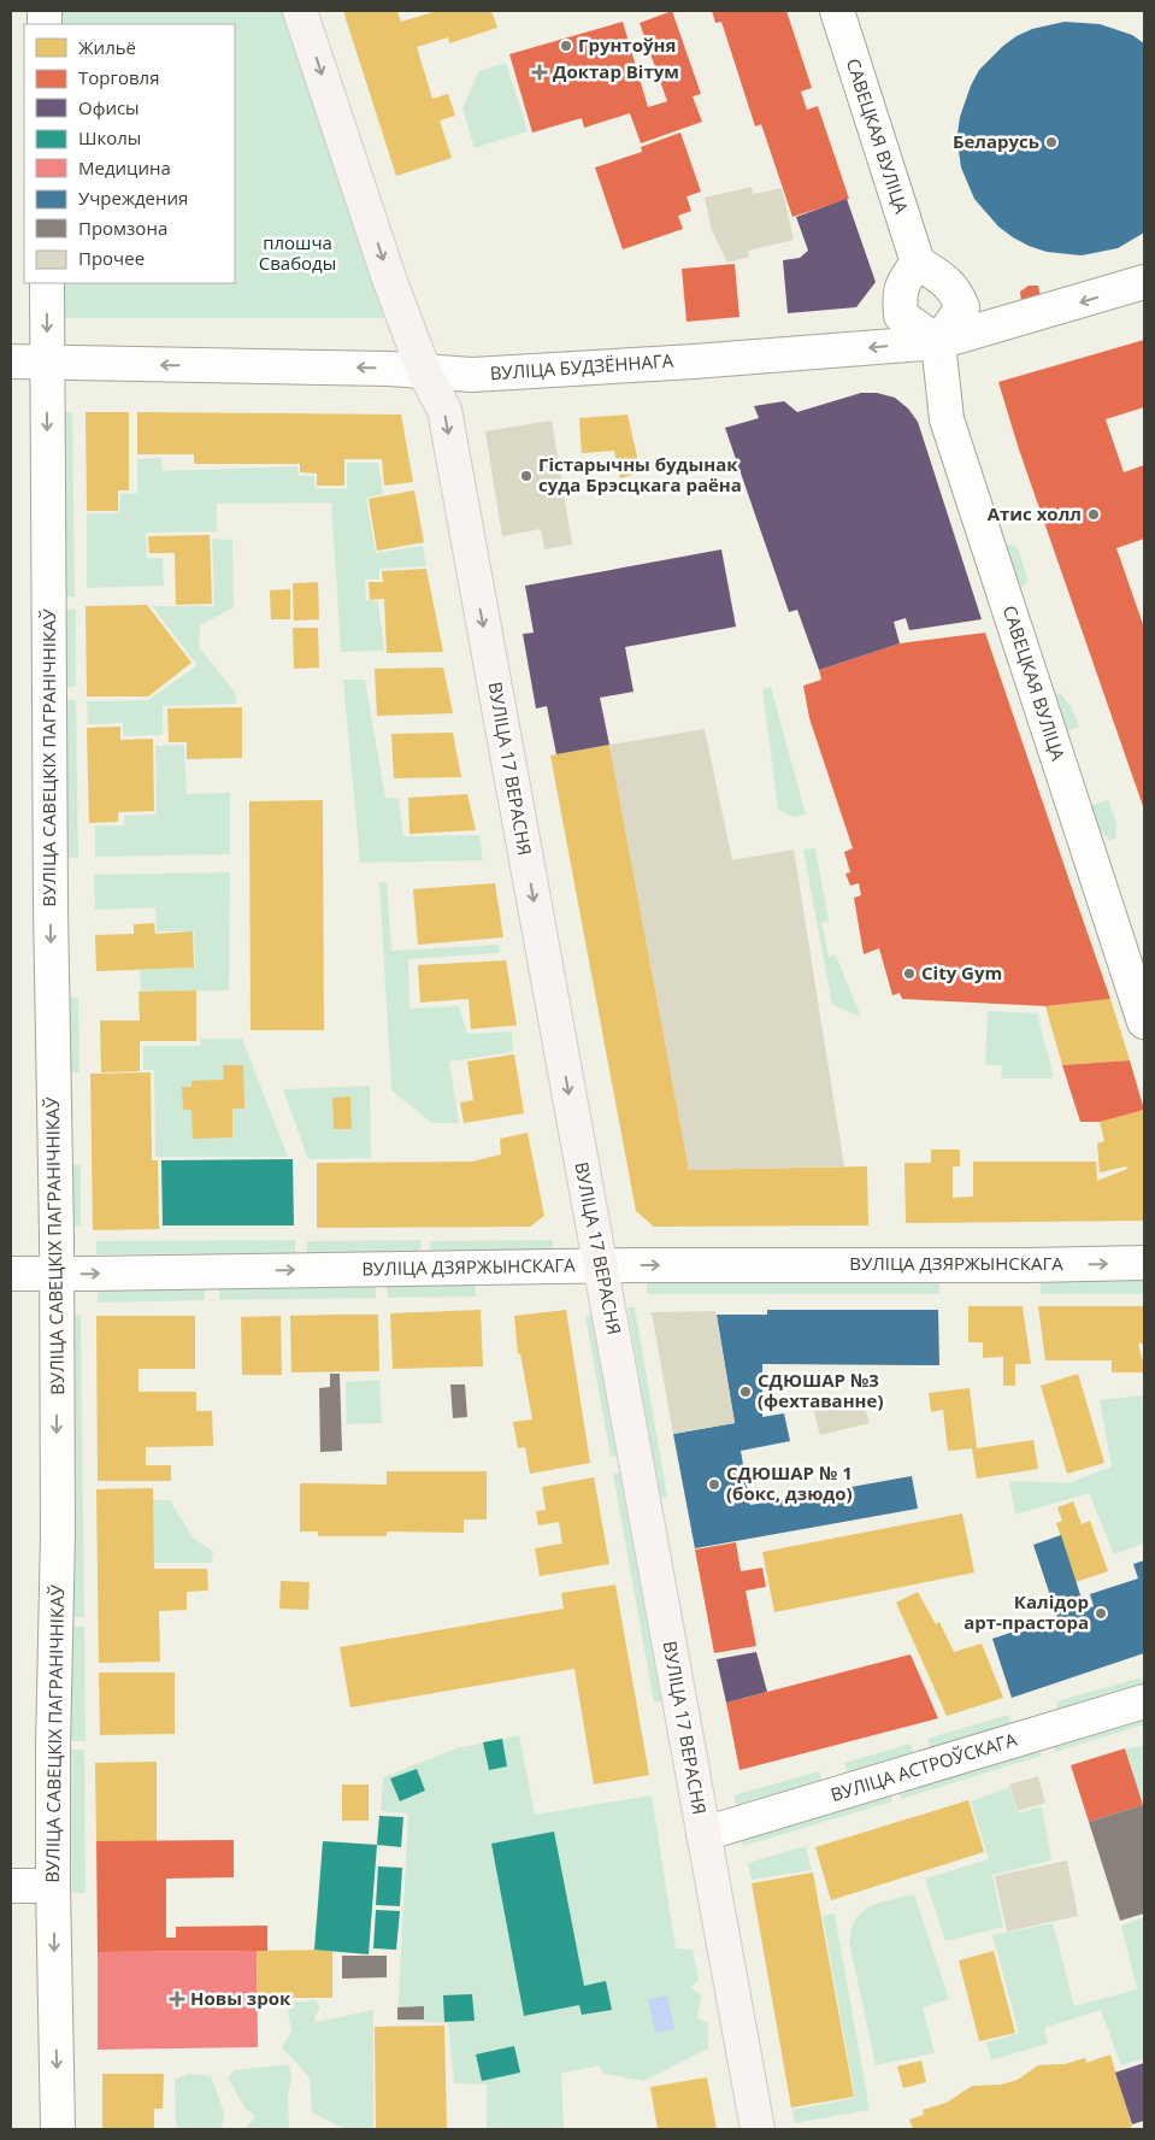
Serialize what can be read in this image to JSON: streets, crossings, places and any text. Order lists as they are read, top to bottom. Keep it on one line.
{"streets":{"main road":["ВУЛІЦА 17 ВЕРАСНЯ"],"street":["САВЕЦКАЯ ВУЛІЦА","ВУЛІЦА БУДЗЁННАГА","ВУЛІЦА САВЕЦКІХ ПАГРАНІЧНІКАЎ","ВУЛІЦА ДЗЯРЖЫНСКАГА","ВУЛІЦА АСТРОЎСКАГА"]},"crossings":[["САВЕЦКАЯ ВУЛІЦА","ВУЛІЦА БУДЗЁННАГА"],["ВУЛІЦА БУДЗЁННАГА","ВУЛІЦА САВЕЦКІХ ПАГРАНІЧНІКАЎ"],["ВУЛІЦА БУДЗЁННАГА","ВУЛІЦА 17 ВЕРАСНЯ"],["ВУЛІЦА САВЕЦКІХ ПАГРАНІЧНІКАЎ","ВУЛІЦА ДЗЯРЖЫНСКАГА"],["ВУЛІЦА 17 ВЕРАСНЯ","ВУЛІЦА ДЗЯРЖЫНСКАГА"],["ВУЛІЦА 17 ВЕРАСНЯ","ВУЛІЦА АСТРОЎСКАГА"]],"one_way":["ВУЛІЦА БУДЗЁННАГА","ВУЛІЦА САВЕЦКІХ ПАГРАНІЧНІКАЎ","ВУЛІЦА 17 ВЕРАСНЯ","ВУЛІЦА ДЗЯРЖЫНСКАГА"],"parks":["плошча Свабоды"],"places":{"other":["Грунтоўня","Беларусь","Гістарычны будынак суда Брэсцкага раёна","Атис холл","City Gym","СДЮШАР №3 (фехтаванне)","СДЮШАР № 1 (бокс, дзюдо)","Калідор арт-прастора"],"health":["Доктар Вітум","Новы зрок"]},"legend":["Жильё","Торговля","Офисы","Школы","Медицина","Учреждения","Промзона","Прочее"]}
